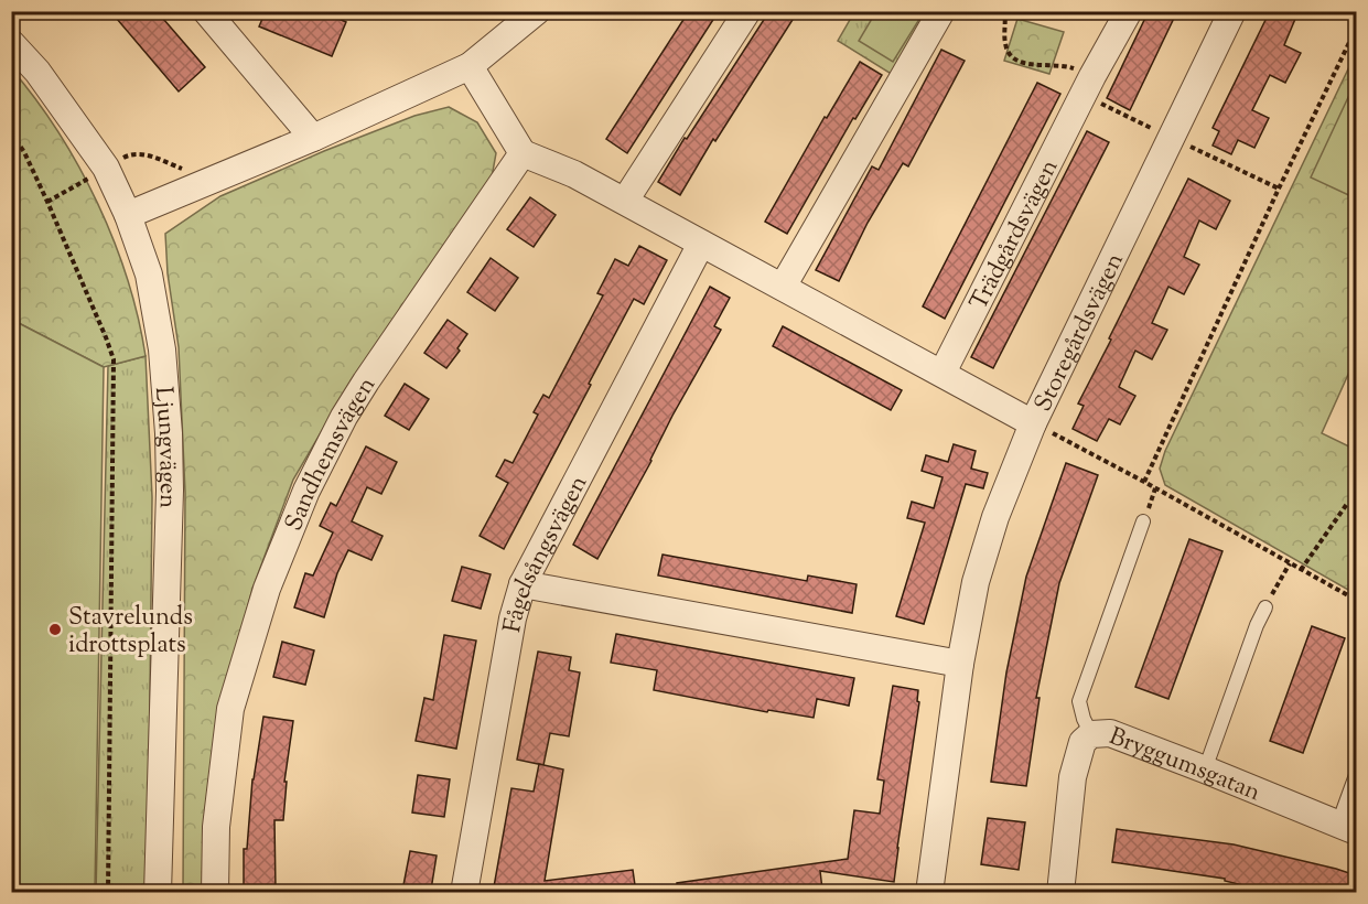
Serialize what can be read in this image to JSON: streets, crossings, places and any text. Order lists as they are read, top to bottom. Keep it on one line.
{"streets":{"street":["Trädgårdsvägen","Storegårdsvägen","Ljungvägen","Sandhemsvägen","Fågelsångsvägen","Bryggumsgatan"]},"places":["Stavrelunds idrottsplats"]}
